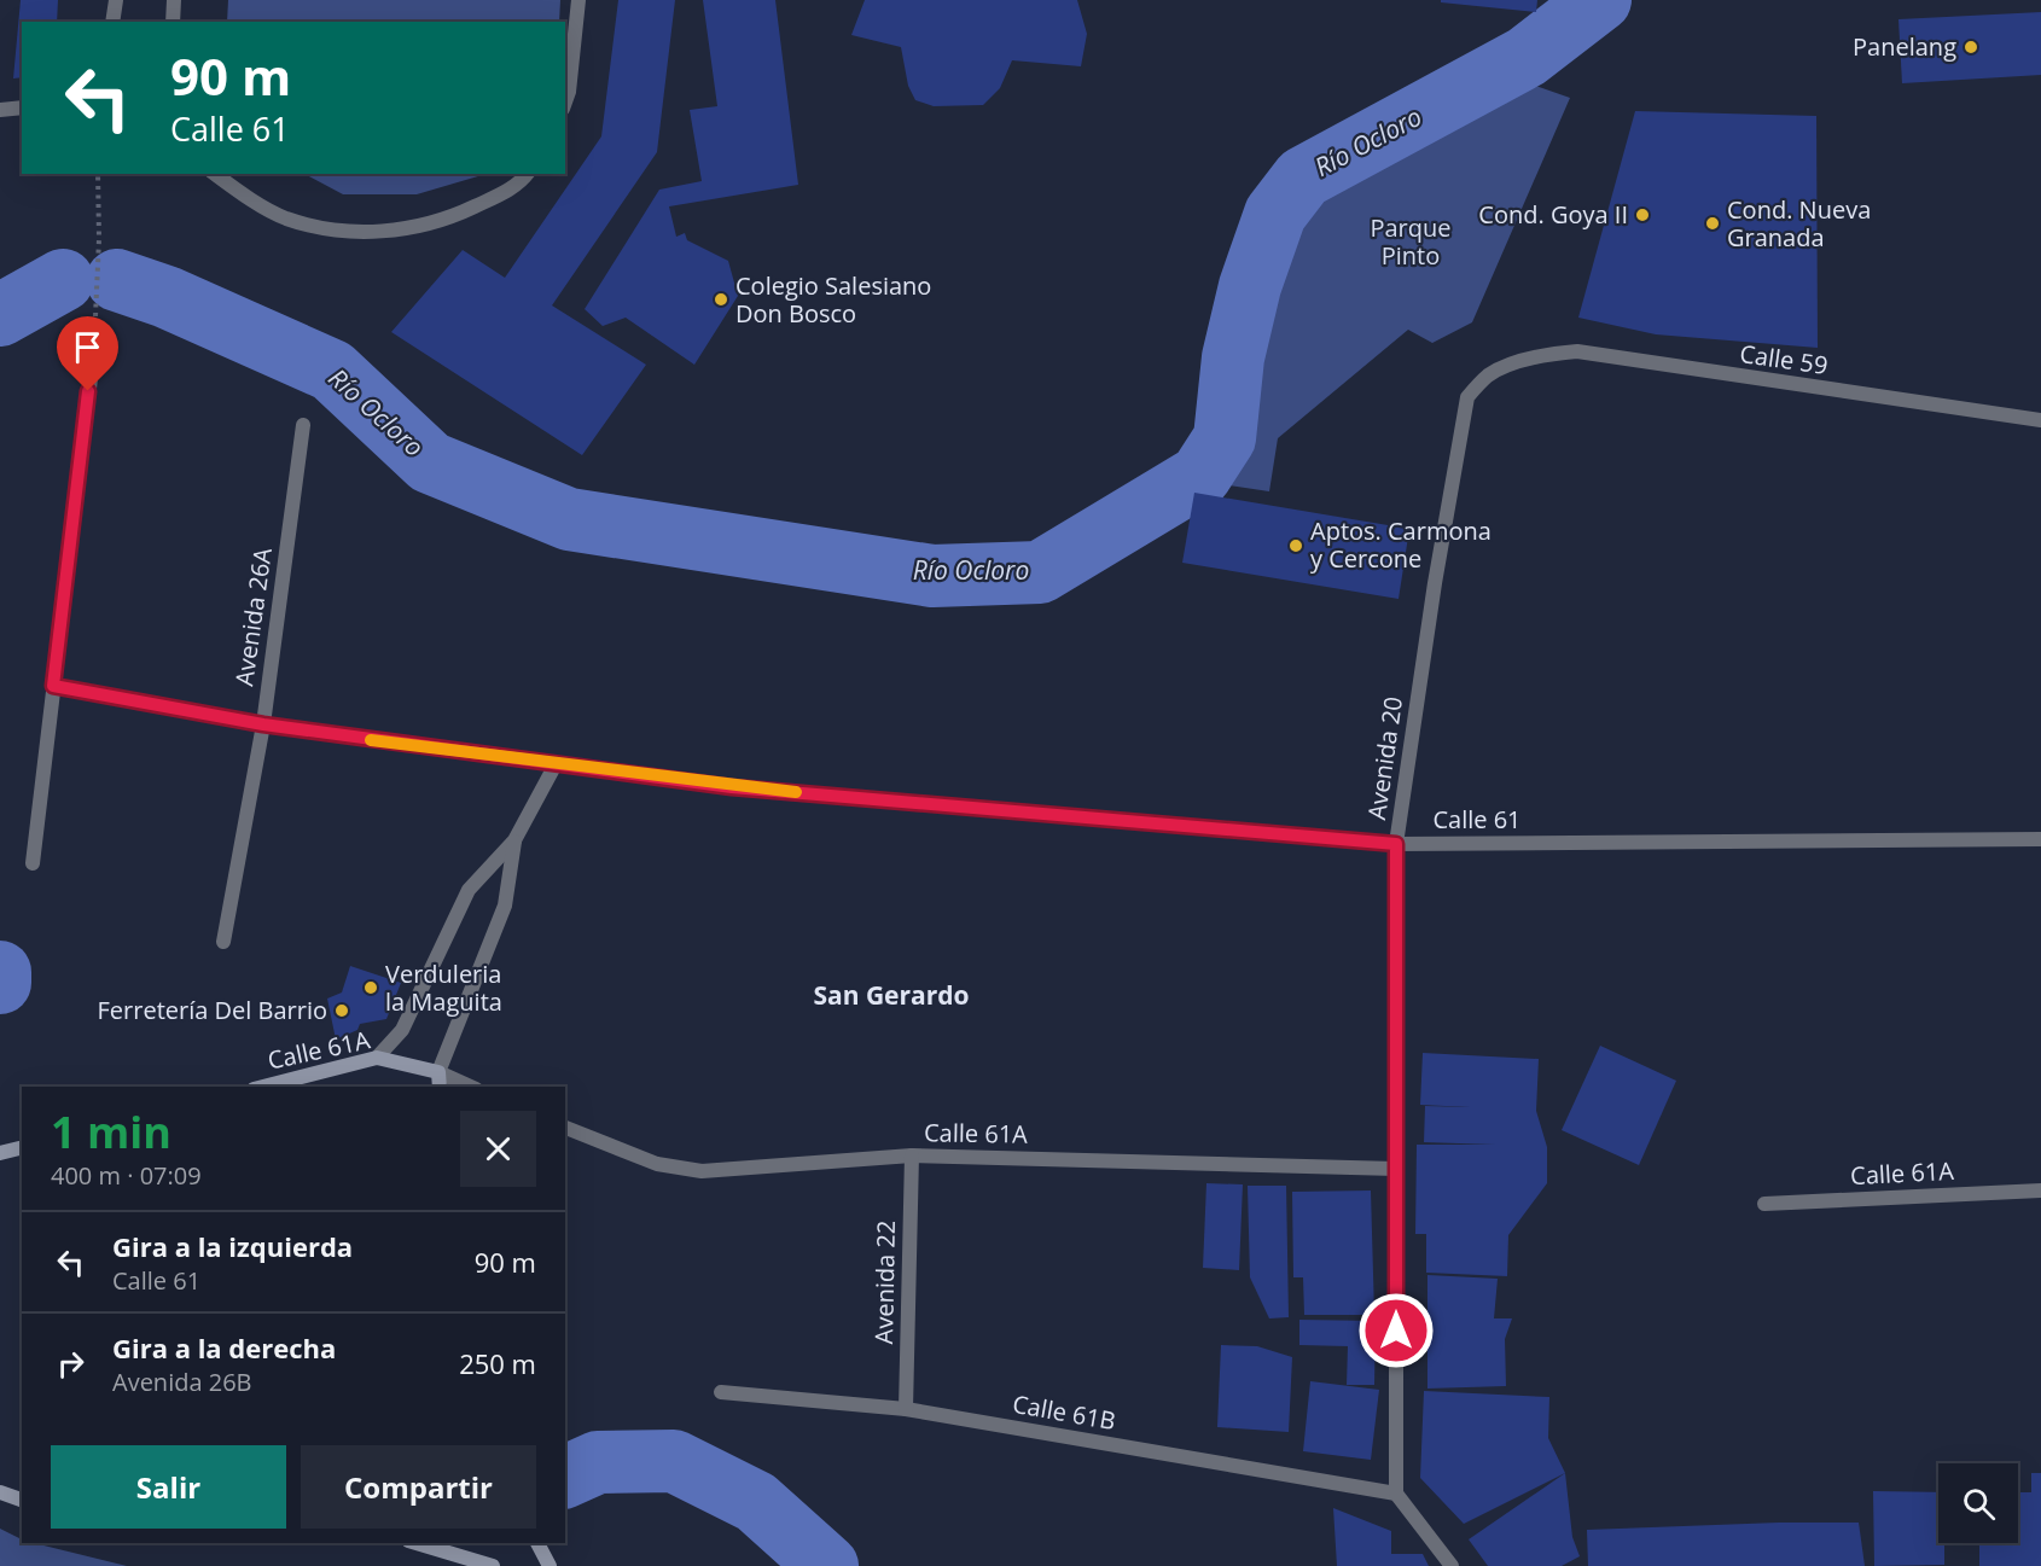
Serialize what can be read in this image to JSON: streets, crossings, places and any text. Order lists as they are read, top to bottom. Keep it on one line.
{"streets":{"street":["Calle 59","Avenida 26A","Avenida 20","Calle 61","Calle 61A","Avenida 22","Calle 61B"]},"crossings":[["Calle 59","Avenida 20"],["Avenida 26A","Calle 61"],["Avenida 20","Calle 61"],["Avenida 20","Calle 61A"],["Avenida 20","Calle 61B"],["Calle 61A","Avenida 22"],["Avenida 22","Calle 61B"]],"districts":["San Gerardo"],"water":["Río Ocloro"],"parks":["Parque Pinto"],"places":["Panelang","Cond. Goya II","Cond. Nueva Granada","Colegio Salesiano Don Bosco","Aptos. Carmona y Cercone","Verduleria la Maguita","Ferretería Del Barrio"],"page":{"turn":["90 m","Calle 61"],"heading":["1 min","400 m · 07:09"],"list":[{"name":"Gira a la izquierda","note":"Calle 61","value":"90 m"},{"name":"Gira a la derecha","note":"Avenida 26B","value":"250 m"}],"buttons":["Salir","Compartir"]}}
